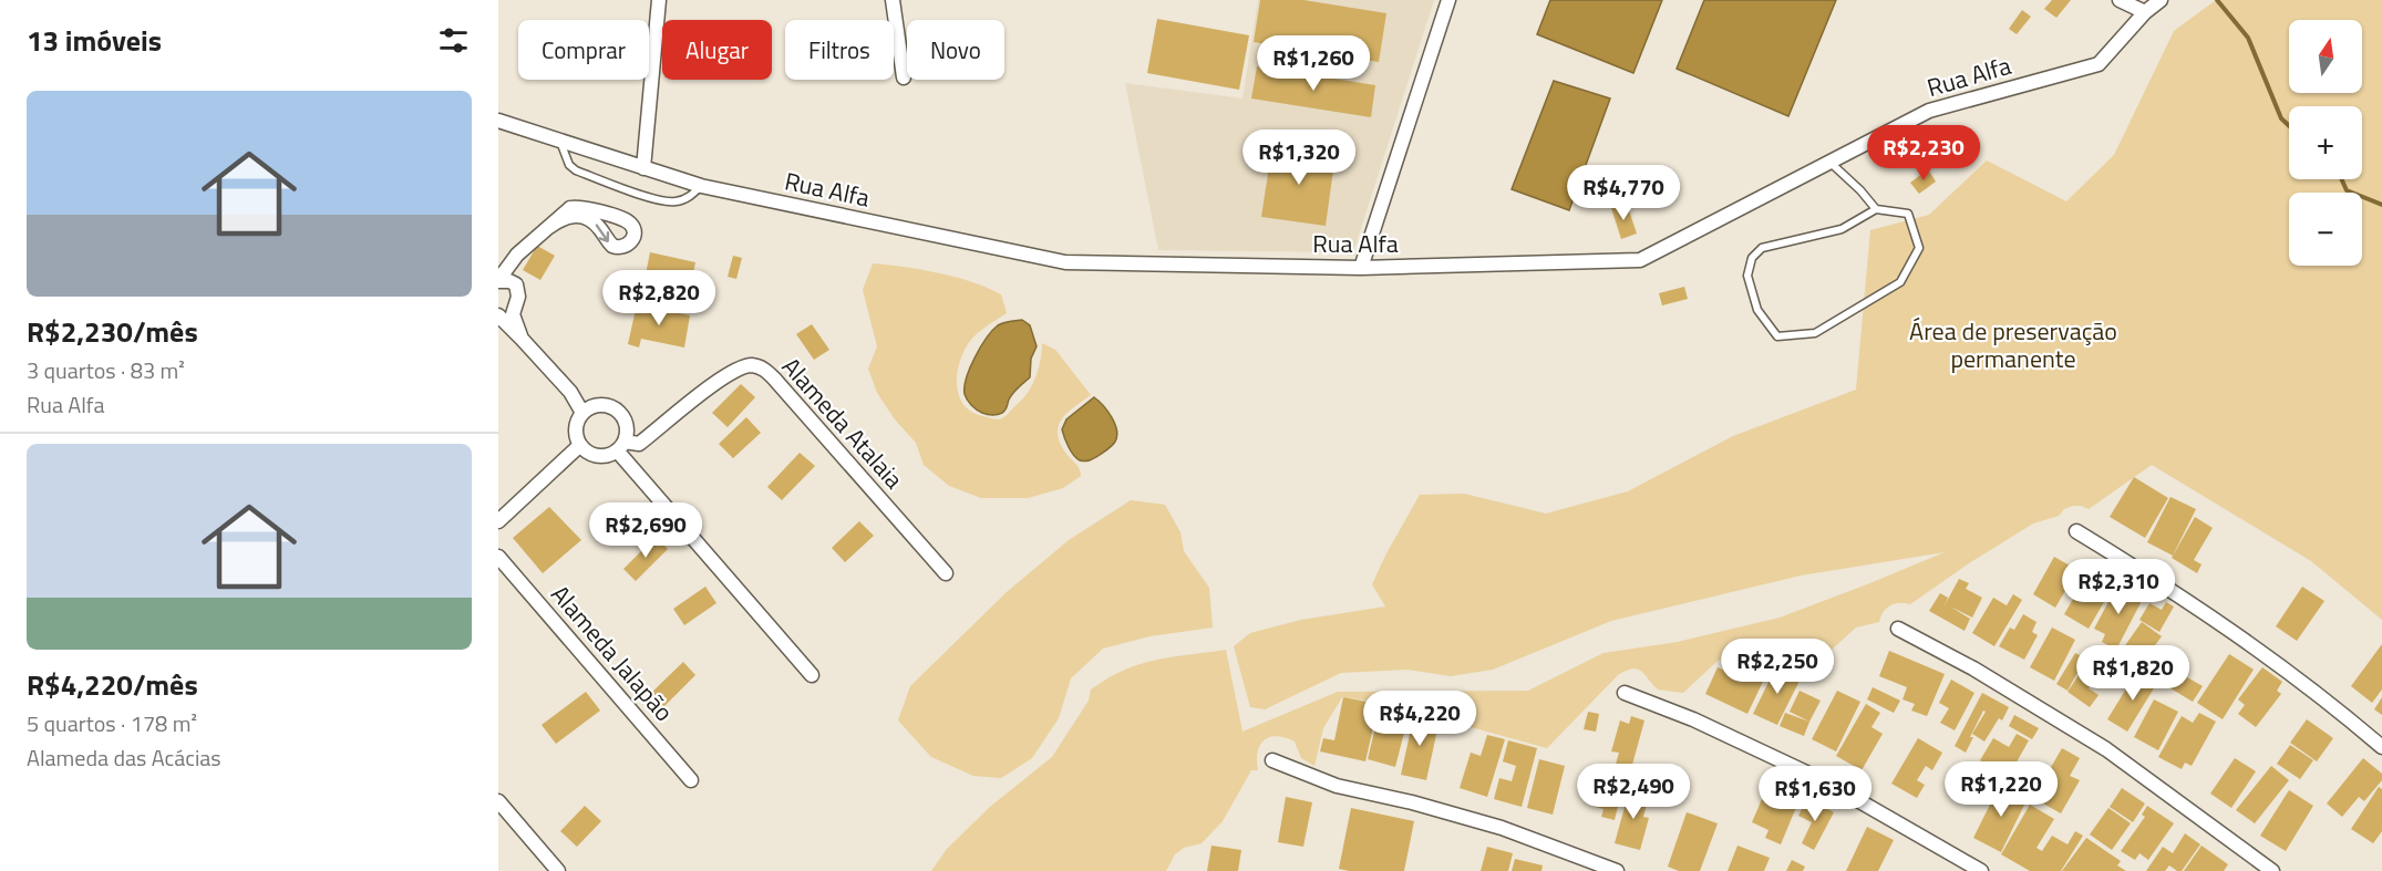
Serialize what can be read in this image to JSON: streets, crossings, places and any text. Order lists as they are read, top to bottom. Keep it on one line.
{"streets":{"street":["Rua Alfa","Alameda Atalaia","Alameda Jalapão"]},"parks":["Área de preservação permanente"],"north":"top","page":{"heading":"13 imóveis","map_buttons":["+","−"],"chip":["Comprar","Alugar","Filtros","Novo"],"price":["R$1,260","R$2,230","R$1,320","R$4,770","R$2,820","R$2,690","R$2,310","R$2,250","R$1,820","R$4,220","R$1,220","R$2,490","R$1,630"],"list":[{"name":"R$2,230/mês","note":"3 quartos · 83 m² · Rua Alfa"},{"name":"R$4,220/mês","note":"5 quartos · 178 m² · Alameda das Acácias"}]}}
